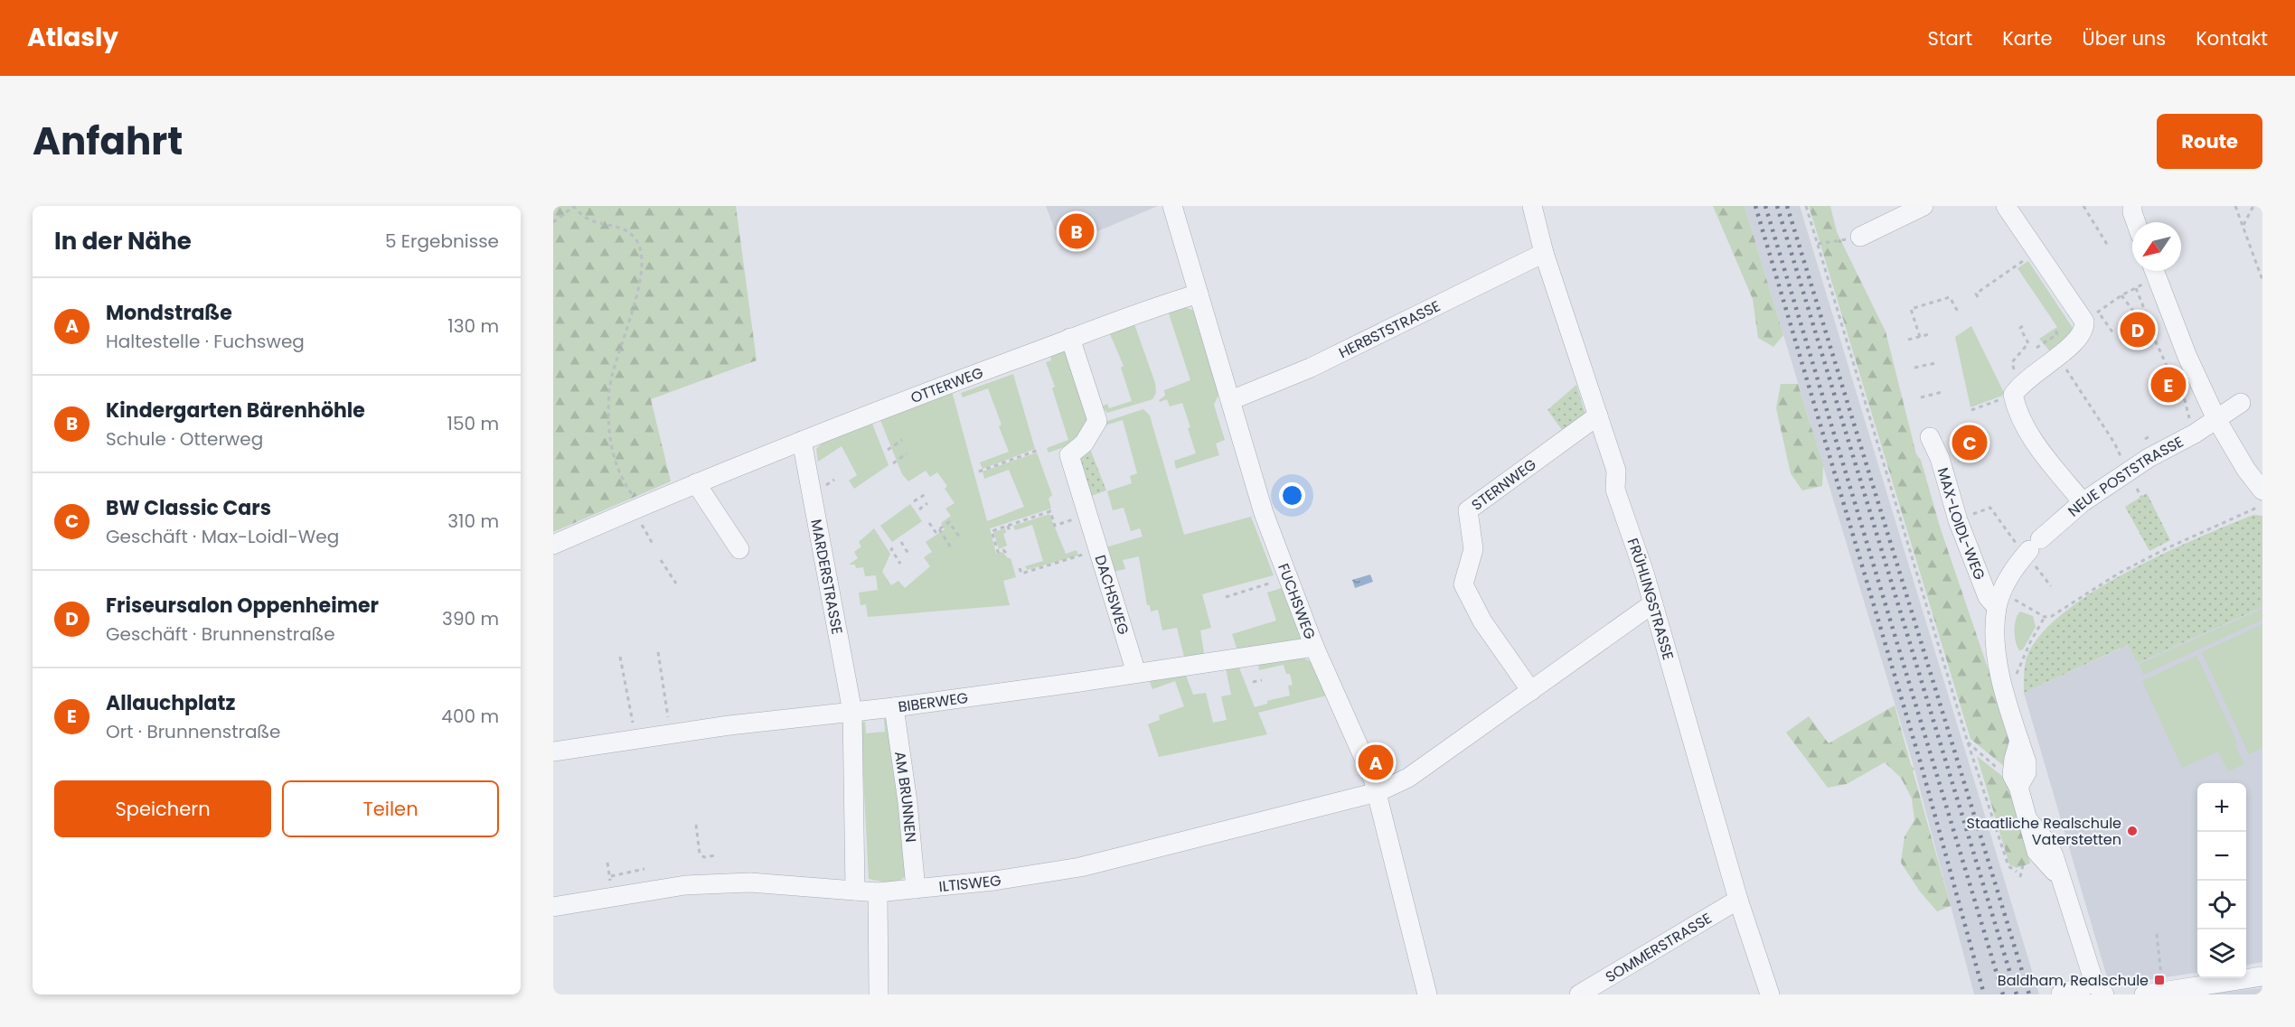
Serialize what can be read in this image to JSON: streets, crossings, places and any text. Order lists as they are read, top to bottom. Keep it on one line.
{"streets":{"street":["HERBSTSTRASSE","OTTERWEG","NEUE POSTSTRASSE","STERNWEG","MAX-LOIDL-WEG","MARDERSTRASSE","DACHSWEG","FRÜHLINGSTRASSE","FUCHSWEG","BIBERWEG","AM BRUNNEN","ILTISWEG","SOMMERSTRASSE"]},"crossings":[["HERBSTSTRASSE","FRÜHLINGSTRASSE"],["HERBSTSTRASSE","FUCHSWEG"],["OTTERWEG","MARDERSTRASSE"],["OTTERWEG","DACHSWEG"],["OTTERWEG","FUCHSWEG"],["NEUE POSTSTRASSE","MAX-LOIDL-WEG"],["STERNWEG","FRÜHLINGSTRASSE"],["STERNWEG","ILTISWEG"],["MARDERSTRASSE","BIBERWEG"],["DACHSWEG","BIBERWEG"],["FRÜHLINGSTRASSE","ILTISWEG"],["FRÜHLINGSTRASSE","SOMMERSTRASSE"],["FUCHSWEG","BIBERWEG"],["FUCHSWEG","ILTISWEG"],["BIBERWEG","AM BRUNNEN"],["AM BRUNNEN","ILTISWEG"]],"places":{"other":["Staatliche Realschule Vaterstetten"],"transit":["Baldham, Realschule"]},"north":"bottom left","page":{"header":"Atlasly","nav":["Start","Karte","Über uns","Kontakt"],"title":"Anfahrt","buttons":["Route",["Speichern","Teilen"]],"heading":["In der Nähe","5 Ergebnisse"],"pins":["B","D","E","C","A"],"list":[{"mark":"A","name":"Mondstraße","note":"Haltestelle · Fuchsweg","value":"130 m"},{"mark":"B","name":"Kindergarten Bärenhöhle","note":"Schule · Otterweg","value":"150 m"},{"mark":"C","name":"BW Classic Cars","note":"Geschäft · Max-Loidl-Weg","value":"310 m"},{"mark":"D","name":"Friseursalon Oppenheimer","note":"Geschäft · Brunnenstraße","value":"390 m"},{"mark":"E","name":"Allauchplatz","note":"Ort · Brunnenstraße","value":"400 m"}],"map_buttons":["+","−"]}}
